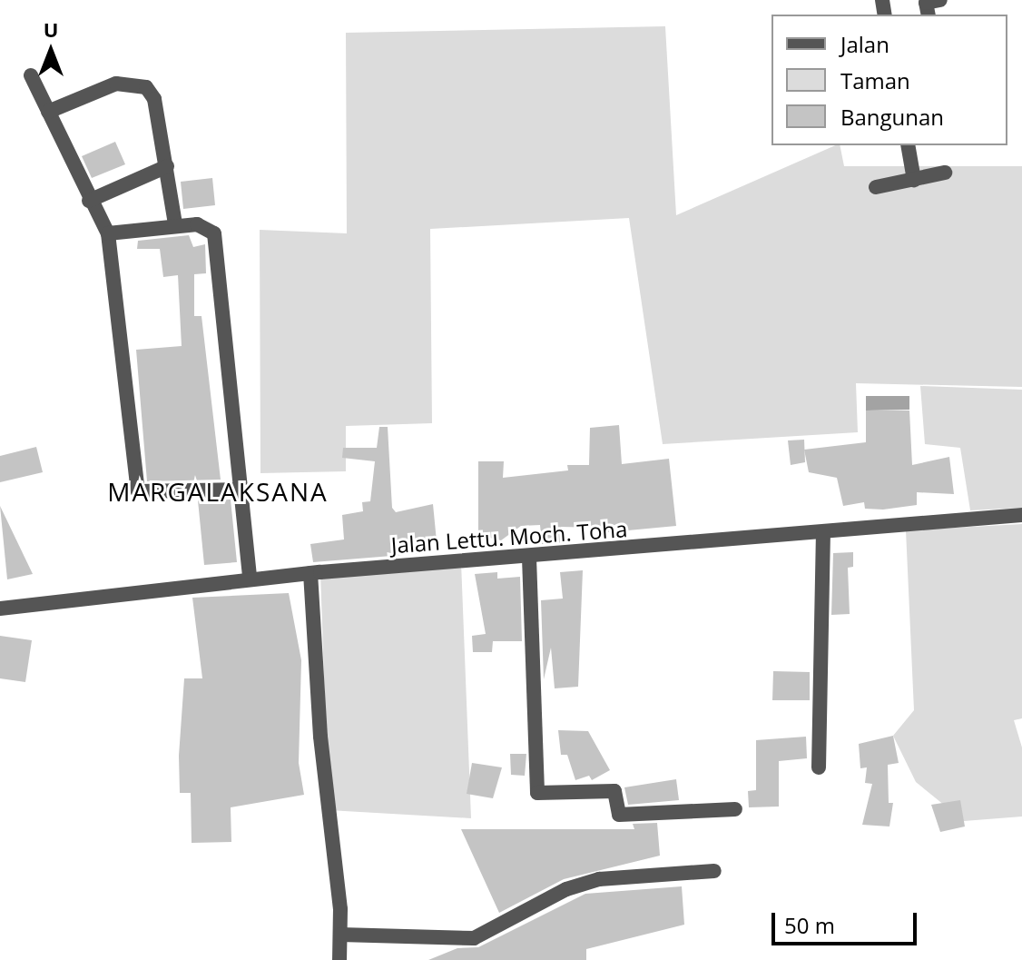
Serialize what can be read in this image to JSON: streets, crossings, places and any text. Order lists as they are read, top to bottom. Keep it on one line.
{"streets":{"street":["Jalan Lettu. Moch. Toha"]},"districts":["MARGALAKSANA"],"legend":["Jalan","Taman","Bangunan"],"scale_bar":"50 m","north":"top"}
